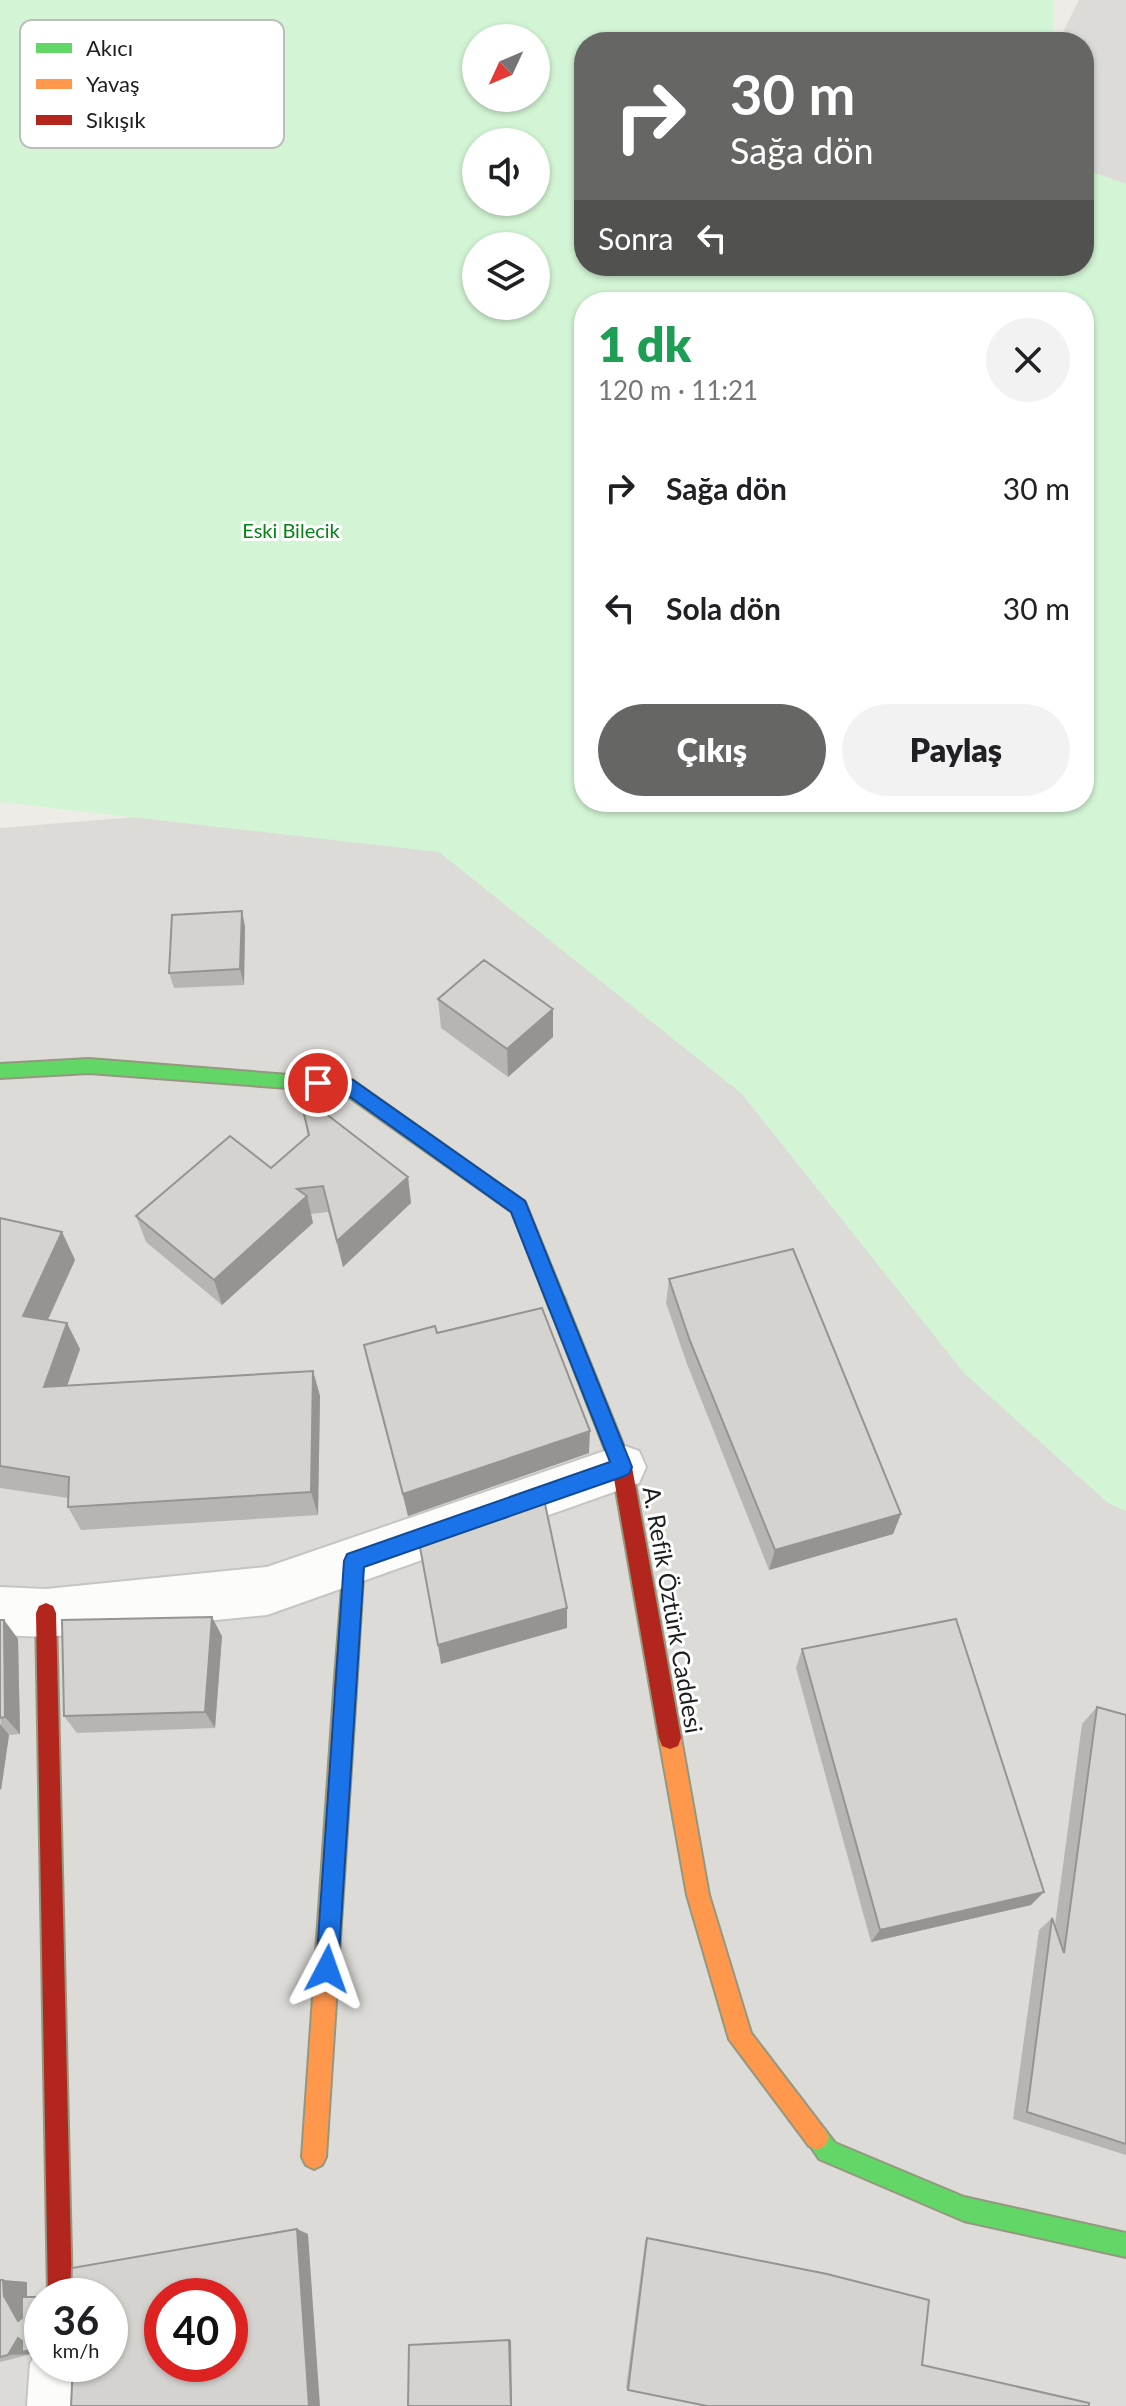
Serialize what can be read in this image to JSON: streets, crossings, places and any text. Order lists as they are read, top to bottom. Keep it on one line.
{"streets":{"street":["A. Refik Öztürk Caddesi"]},"parks":["Eski Bilecik"],"legend":["Akıcı","Yavaş","Sıkışık"],"north":"bottom left","page":{"turn":["30 m","Sağa dön"],"then":"Sonra","heading":["1 dk","120 m · 11:21"],"list":[{"name":"Sağa dön","value":"30 m"},{"name":"Sola dön","value":"30 m"}],"buttons":["Çıkış","Paylaş"],"speed":"36 km/h","limit":"40"}}
